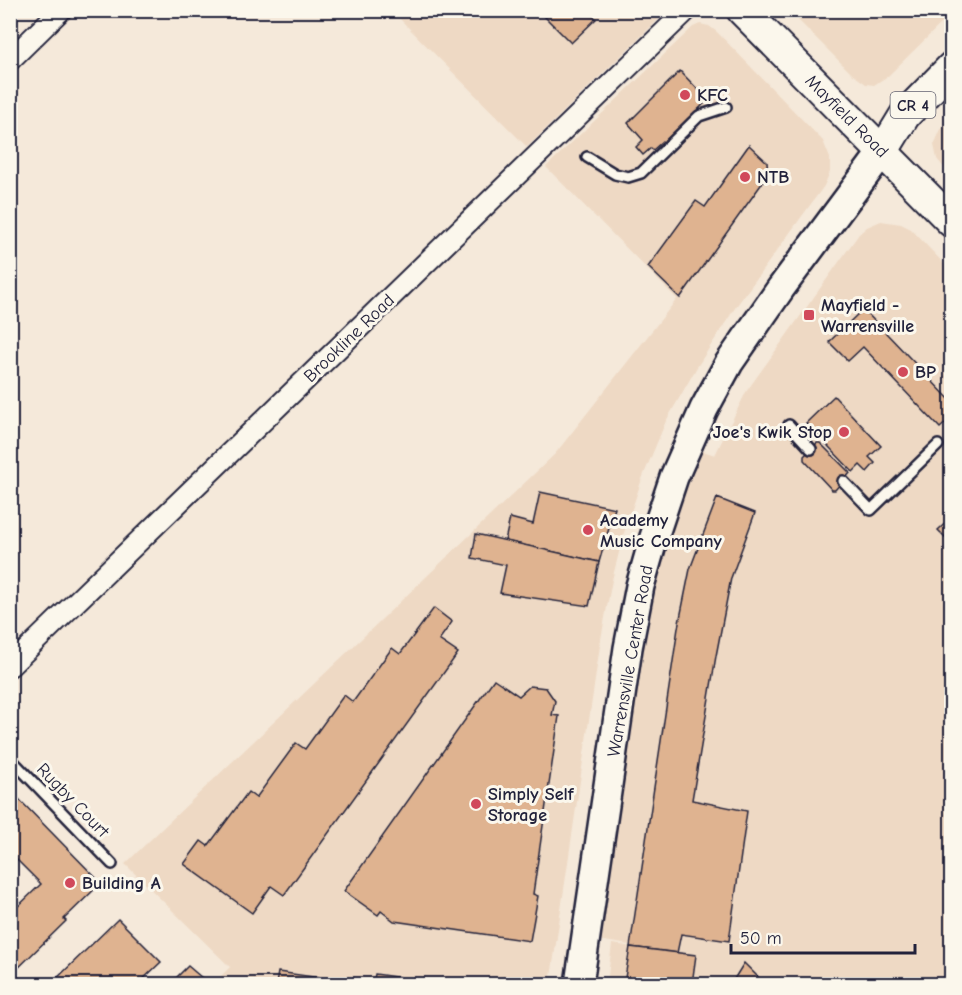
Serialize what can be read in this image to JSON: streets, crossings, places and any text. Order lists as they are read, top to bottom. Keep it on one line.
{"streets":{"main road":["CR 4","Mayfield Road","Warrensville Center Road"],"street":["Brookline Road"],"lane":["Rugby Court"]},"crossings":[["Mayfield Road","Warrensville Center Road"]],"places":{"other":["KFC","NTB","BP","Joe's Kwik Stop","Academy Music Company","Simply Self Storage","Building A"],"transit":["Mayfield - Warrensville"]},"scale_bar":"50 m"}
